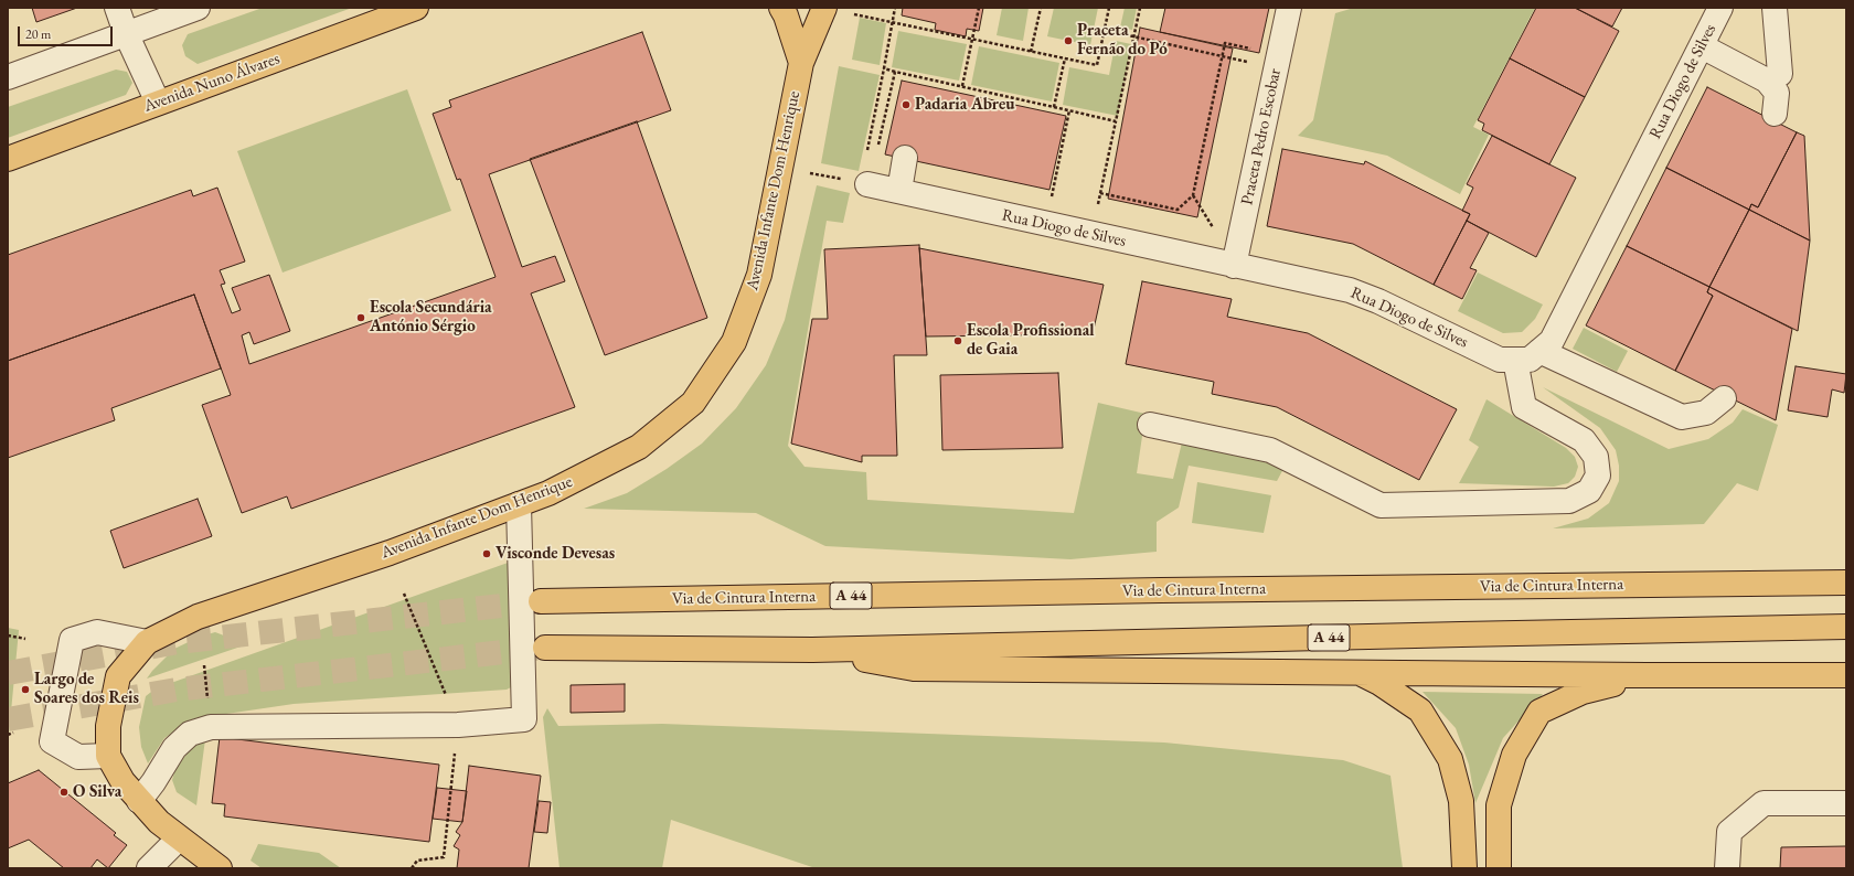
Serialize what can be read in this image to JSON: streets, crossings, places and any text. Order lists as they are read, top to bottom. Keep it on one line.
{"streets":{"main road":["Avenida Nuno Álvares","Avenida Infante Dom Henrique","Via de Cintura Interna","A 44"],"street":["Rua Diogo de Silves","Praceta Pedro Escobar"]},"crossings":[["Rua Diogo de Silves","Praceta Pedro Escobar"]],"places":["Praceta Fernão do Pó","Padaria Abreu","Escola Secundária António Sérgio","Escola Profissional de Gaia","Visconde Devesas","Largo de Soares dos Reis","O Silva"],"scale_bar":"20 m"}
